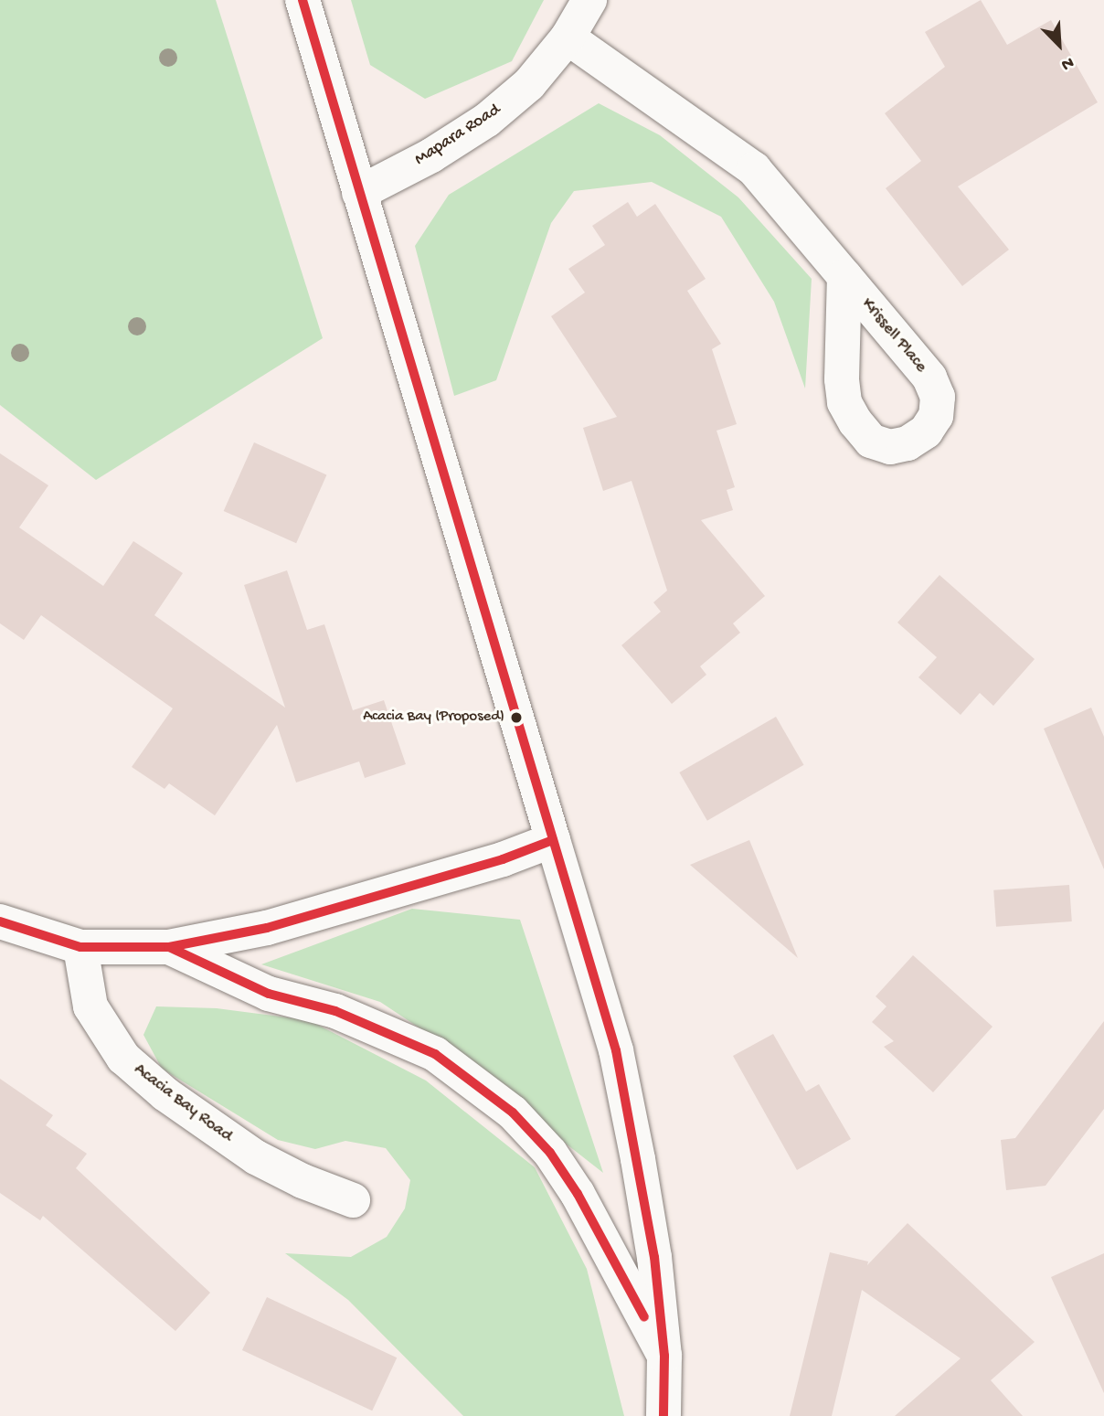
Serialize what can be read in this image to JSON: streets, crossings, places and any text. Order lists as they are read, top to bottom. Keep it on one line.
{"streets":{"street":["Mapara Road","Acacia Bay Road"]},"places":["Acacia Bay (Proposed)"],"north":"bottom right"}
